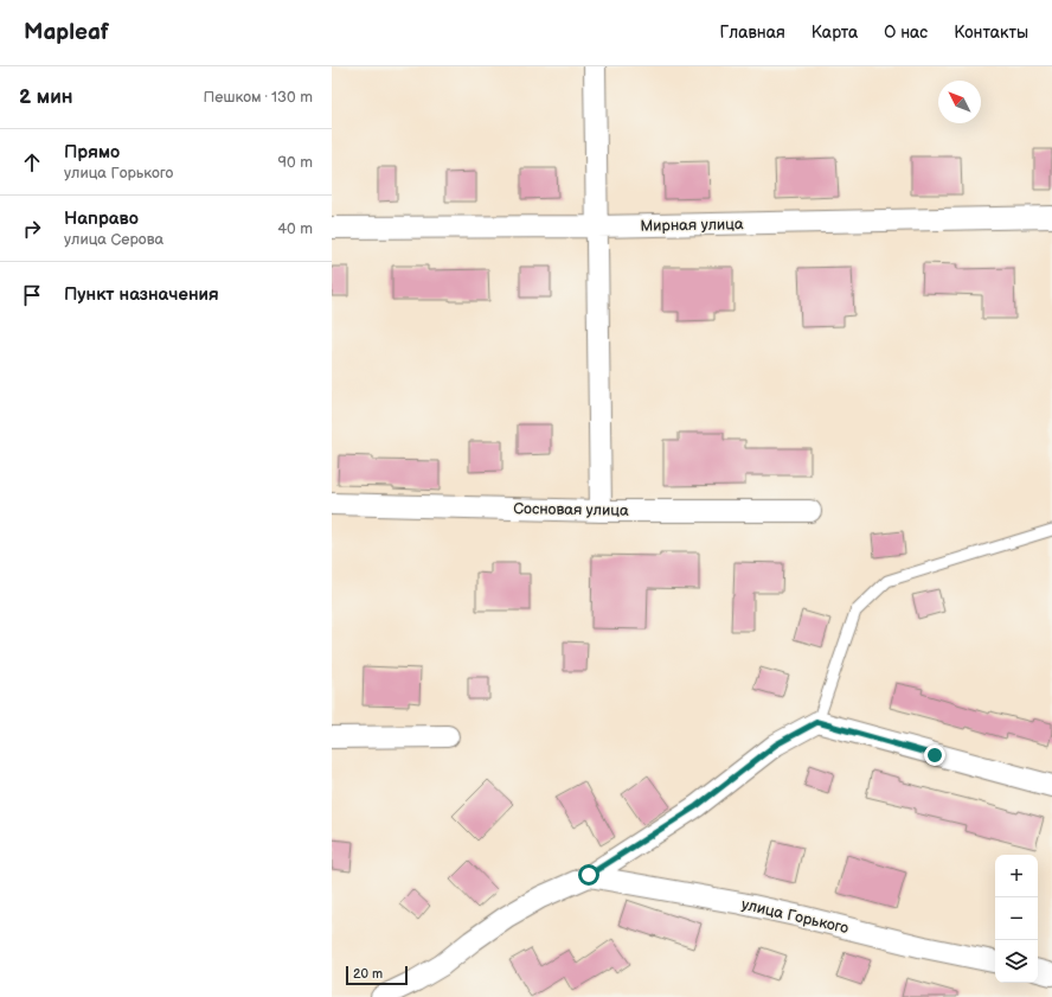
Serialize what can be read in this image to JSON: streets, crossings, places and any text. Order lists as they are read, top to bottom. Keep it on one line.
{"streets":{"street":["Мирная улица","Сосновая улица","улица Горького"]},"scale_bar":"20 m","north":"top left","page":{"header":"Mapleaf","nav":["Главная","Карта","О нас","Контакты"],"heading":["2 мин","Пешком · 130 m"],"list":[["Прямо","улица Горького","90 m"],["Направо","улица Серова","40 m"],"Пункт назначения"],"map_buttons":["+","−"],"scale":"20 m"}}
